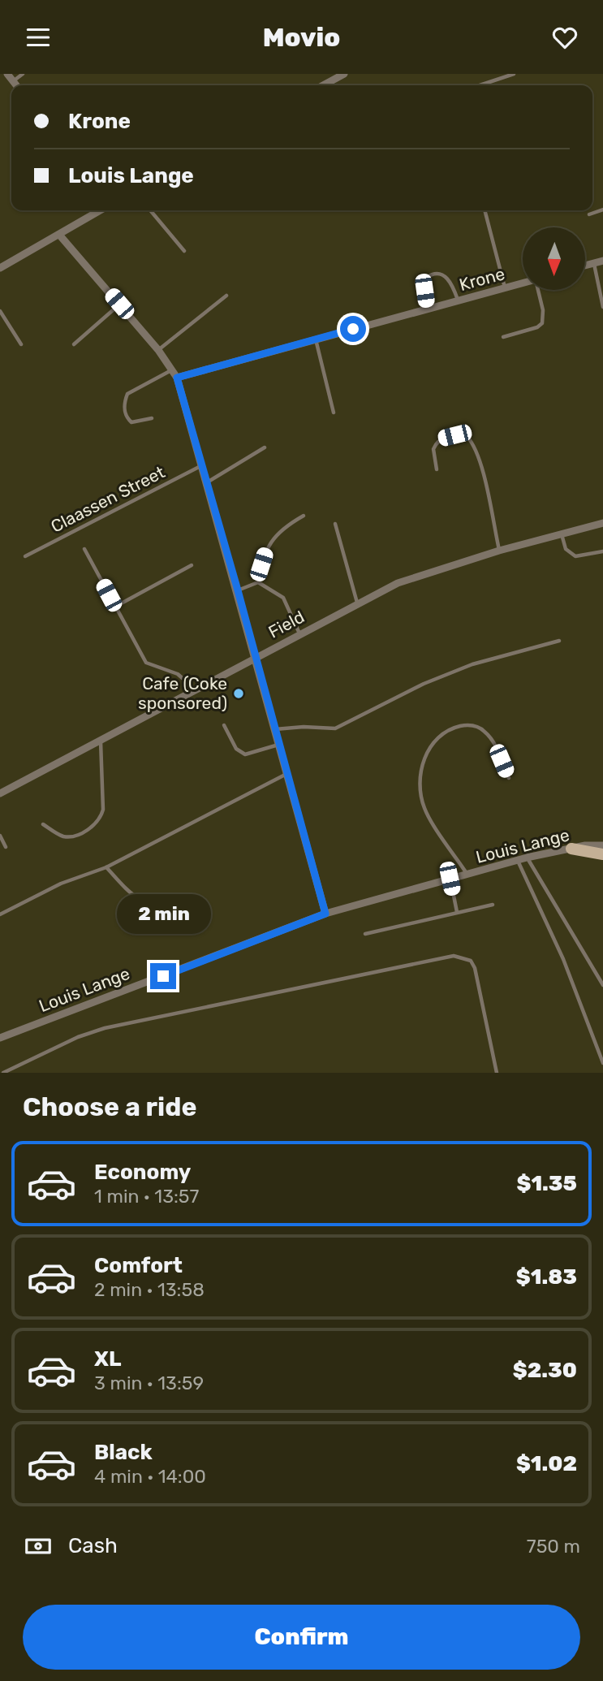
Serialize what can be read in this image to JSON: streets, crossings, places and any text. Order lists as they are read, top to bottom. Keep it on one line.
{"streets":{"street":["Krone","Field","Louis Lange"],"lane":["Claassen Street"]},"places":["Cafe (Coke sponsored)"],"north":"bottom","page":{"header":"Movio","banner":["Krone","Louis Lange"],"bubble":"2 min","heading":"Choose a ride","list":[{"name":"Economy","note":"1 min · 13:57","value":"$1.35"},{"name":"Comfort","note":"2 min · 13:58","value":"$1.83"},{"name":"XL","note":"3 min · 13:59","value":"$2.30"},{"name":"Black","note":"4 min · 14:00","value":"$1.02"}],"pay":["Cash","750 m"],"buttons":"Confirm"}}
